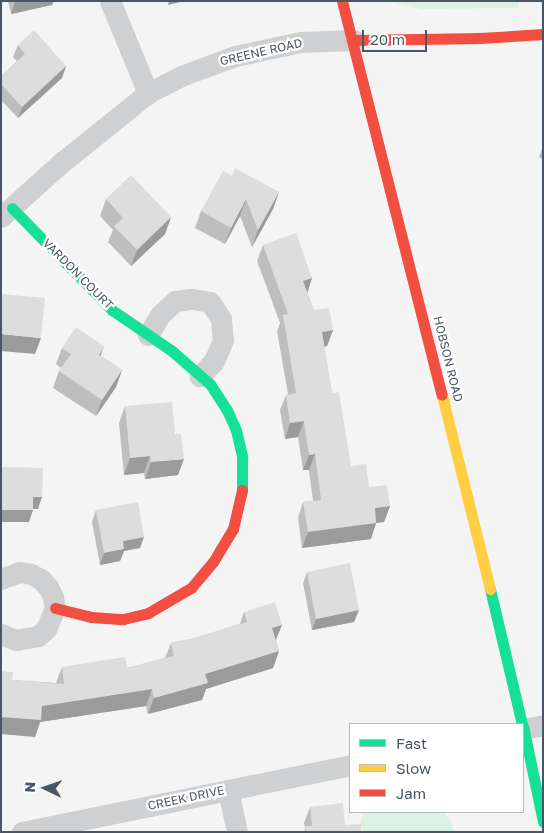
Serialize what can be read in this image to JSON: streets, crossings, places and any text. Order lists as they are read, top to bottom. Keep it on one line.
{"streets":{"main road":["GREENE ROAD","VARDON COURT","HOBSON ROAD"],"street":["CREEK DRIVE"]},"crossings":[["GREENE ROAD","VARDON COURT"],["GREENE ROAD","HOBSON ROAD"]],"legend":["Fast","Slow","Jam"],"scale_bar":"20 m","north":"left"}
